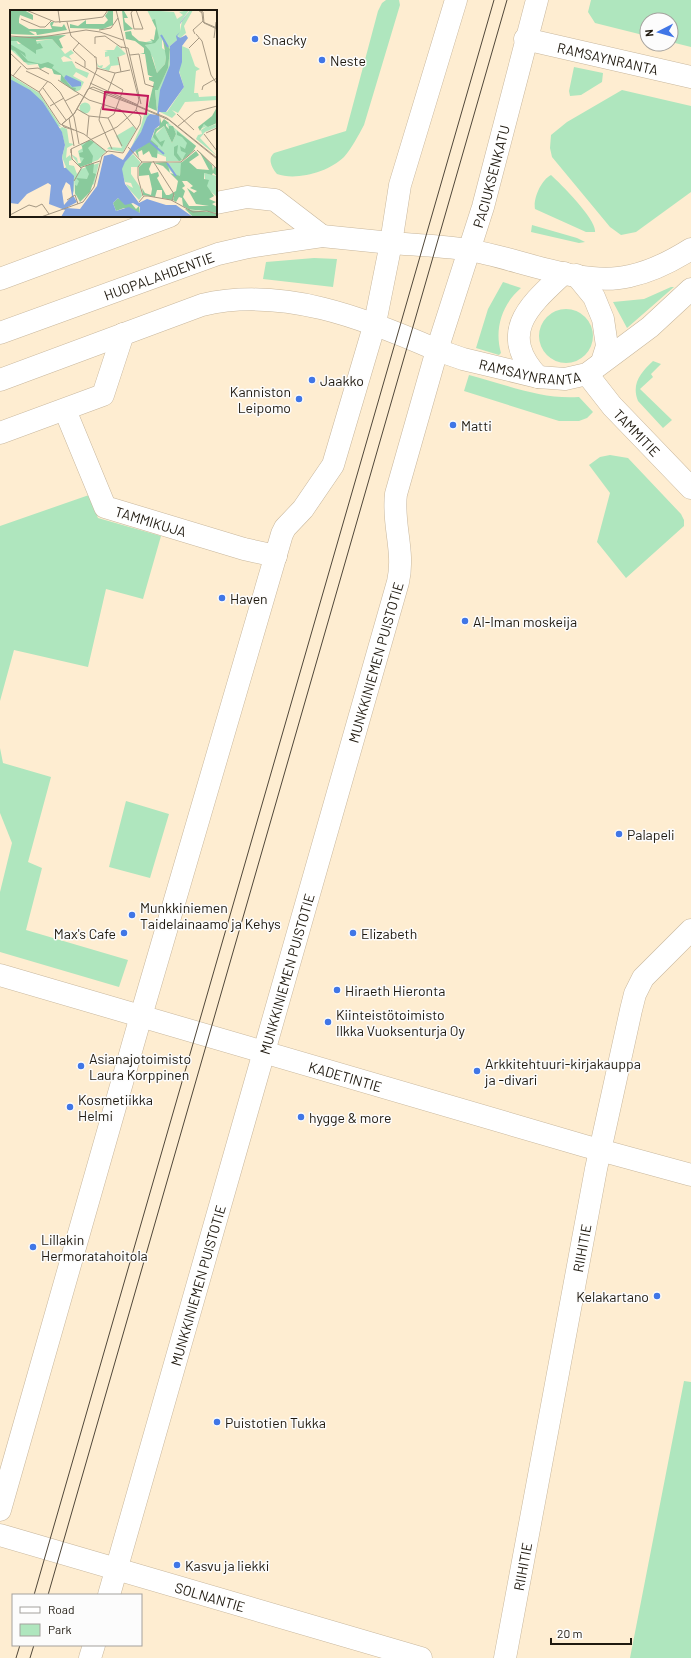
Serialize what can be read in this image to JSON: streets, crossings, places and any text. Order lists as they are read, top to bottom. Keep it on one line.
{"streets":{"street":["RAMSAYNRANTA","PACIUKSENKATU","HUOPALAHDENTIE","TAMMITIE","TAMMIKUJA","MUNKKINIEMEN PUISTOTIE","KADETINTIE","RIIHITIE","SOLNANTIE"]},"crossings":[["RAMSAYNRANTA","PACIUKSENKATU"],["RAMSAYNRANTA","TAMMITIE"],["RAMSAYNRANTA","MUNKKINIEMEN PUISTOTIE"],["PACIUKSENKATU","HUOPALAHDENTIE"],["PACIUKSENKATU","MUNKKINIEMEN PUISTOTIE"],["MUNKKINIEMEN PUISTOTIE","KADETINTIE"],["MUNKKINIEMEN PUISTOTIE","SOLNANTIE"],["KADETINTIE","RIIHITIE"]],"places":["Snacky","Neste","Jaakko","Kanniston Leipomo","Matti","Haven","Al-Iman moskeija","Palapeli","Munkkiniemen Taidelainaamo ja Kehys","Max's Cafe","Elizabeth","Hiraeth Hieronta","Kiinteistötoimisto Ilkka Vuoksenturja Oy","Asianajotoimisto Laura Korppinen","Arkkitehtuuri-kirjakauppa ja -divari","Kosmetiikka Helmi","hygge & more","Lillakin Hermoratahoitola","Kelakartano","Puistotien Tukka","Kasvu ja liekki"],"legend":["Road","Park"],"scale_bar":"20 m","north":"left"}
